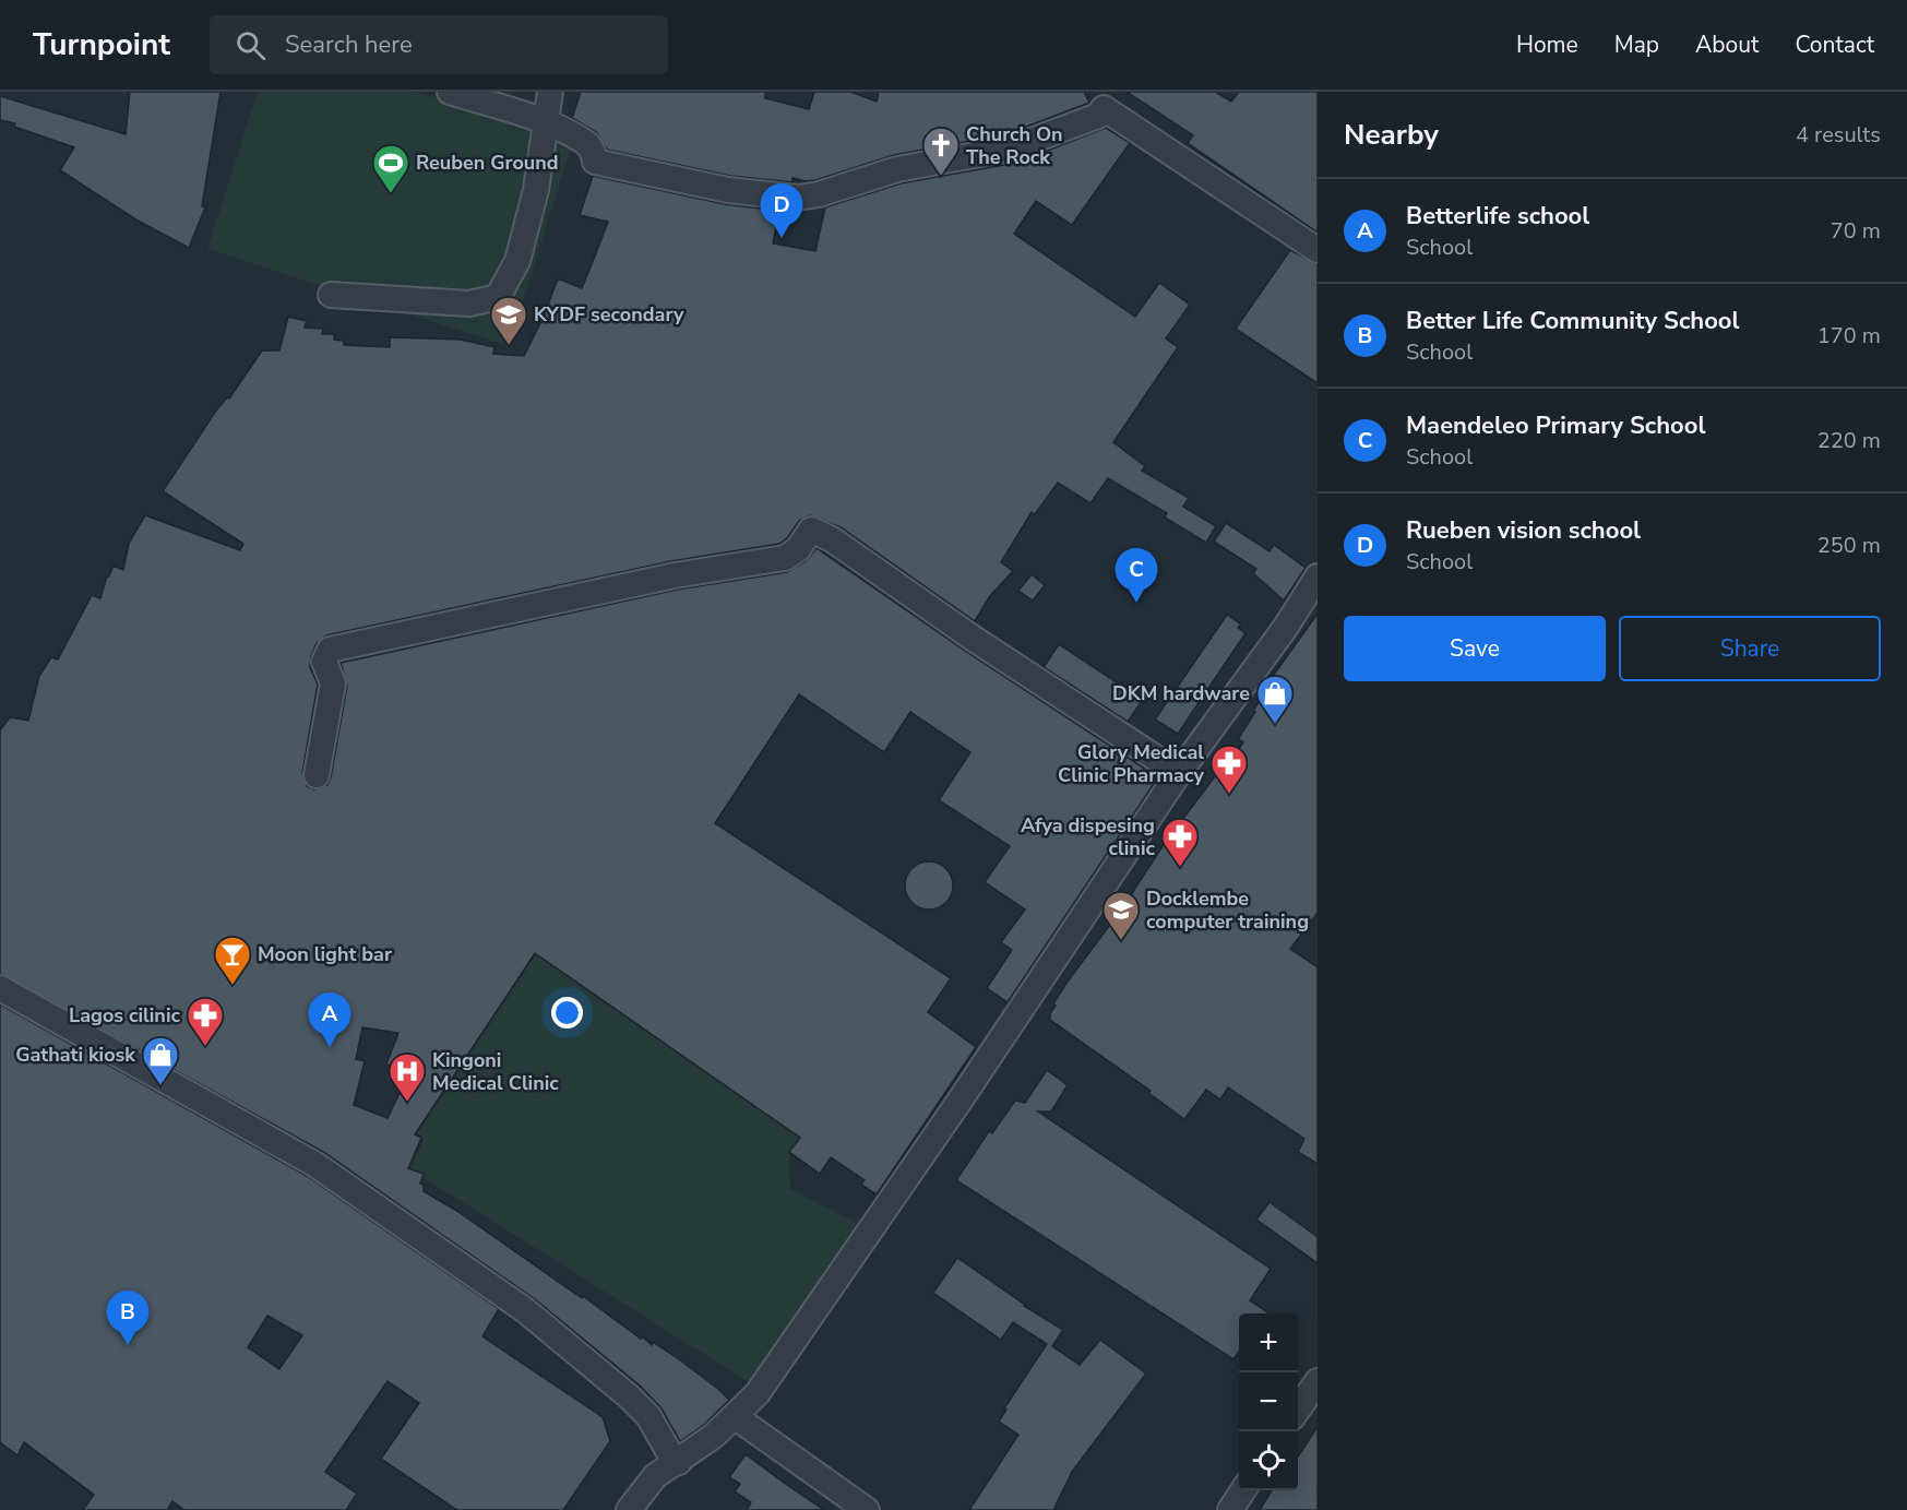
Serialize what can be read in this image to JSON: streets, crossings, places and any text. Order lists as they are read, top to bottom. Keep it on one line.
{"places":{"church":["Church On The Rock"],"sports":["Reuben Ground"],"school or university":["KYDF secondary","Docklembe computer training"],"shop":["DKM hardware","Gathati kiosk"],"pharmacy":["Glory Medical Clinic Pharmacy","Afya dispesing clinic","Lagos cilinic"],"bar":["Moon light bar"],"hospital":["Kingoni Medical Clinic"]},"page":{"header":"Turnpoint","search":"Search here","nav":["Home","Map","About","Contact"],"heading":["Nearby","4 results"],"list":[{"mark":"A","name":"Betterlife school","note":"School","value":"70 m"},{"mark":"B","name":"Better Life Community School","note":"School","value":"170 m"},{"mark":"C","name":"Maendeleo Primary School","note":"School","value":"220 m"},{"mark":"D","name":"Rueben vision school","note":"School","value":"250 m"}],"pins":["D","C","A","B"],"buttons":["Save","Share"],"map_buttons":["+","−"]}}
